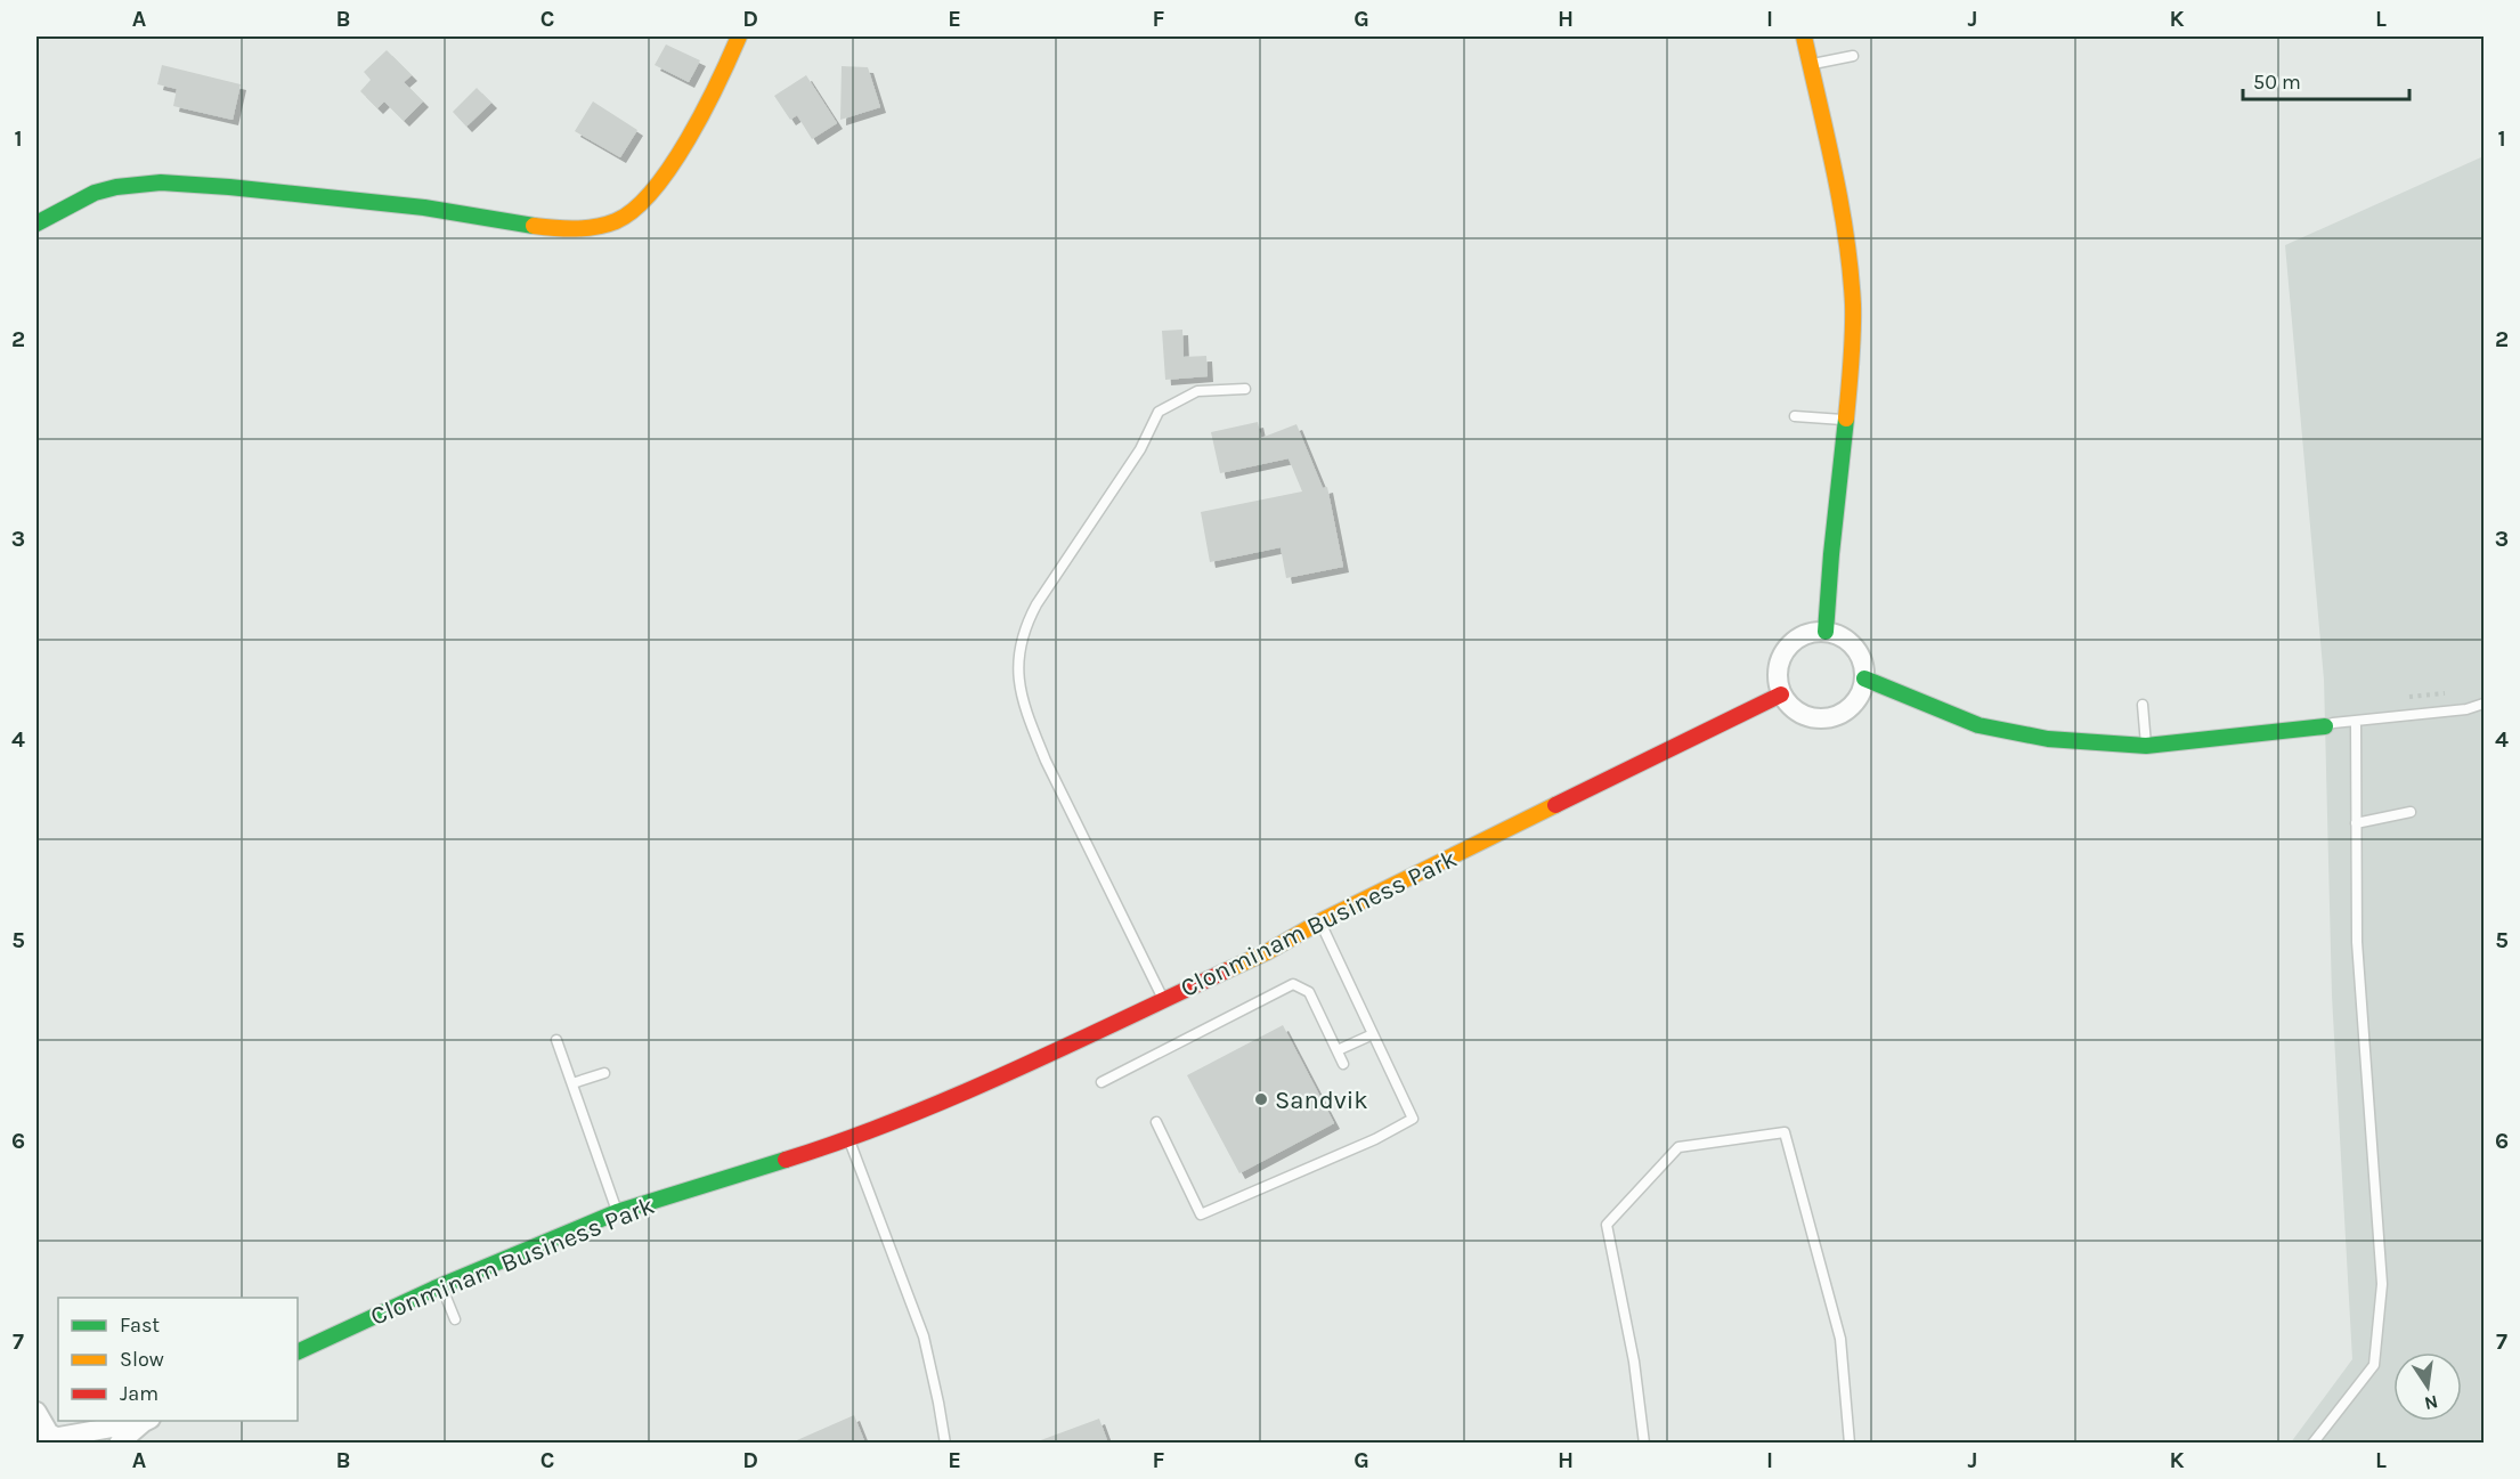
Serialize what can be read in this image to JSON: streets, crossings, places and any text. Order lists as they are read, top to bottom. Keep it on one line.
{"streets":{"street":["Clonminam Business Park"]},"places":["Sandvik"],"legend":["Fast","Slow","Jam"],"scale_bar":"50 m","north":"bottom","grid":{"columns":["A","B","C","D","E","F","G","H","I","J","K","L"],"rows":["1","2","3","4","5","6","7"]}}
